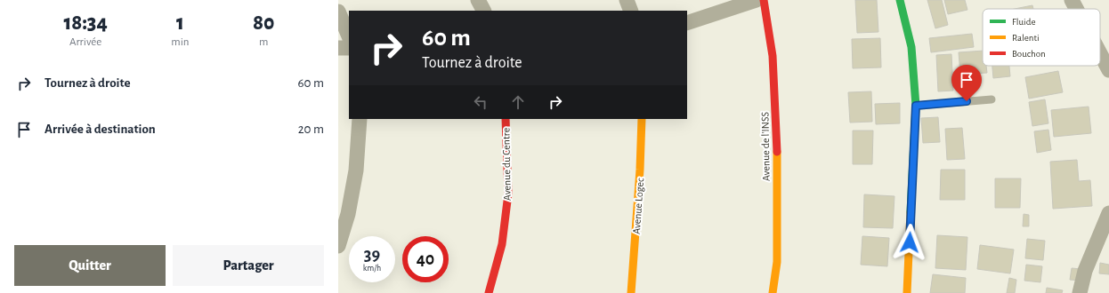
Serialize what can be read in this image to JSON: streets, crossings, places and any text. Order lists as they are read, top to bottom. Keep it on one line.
{"streets":{"street":["Avenue de l'INSS","Avenue du Centre","Avenue Logec"]},"legend":["Fluide","Ralenti","Bouchon"],"page":{"eta":["18:34","Arrivée","1","min","80","m"],"turn":["60 m","Tournez à droite"],"list":[{"name":"Tournez à droite","value":"60 m"},{"name":"Arrivée à destination","value":"20 m"}],"speed":"39 km/h","limit":"40","buttons":["Quitter","Partager"]}}
